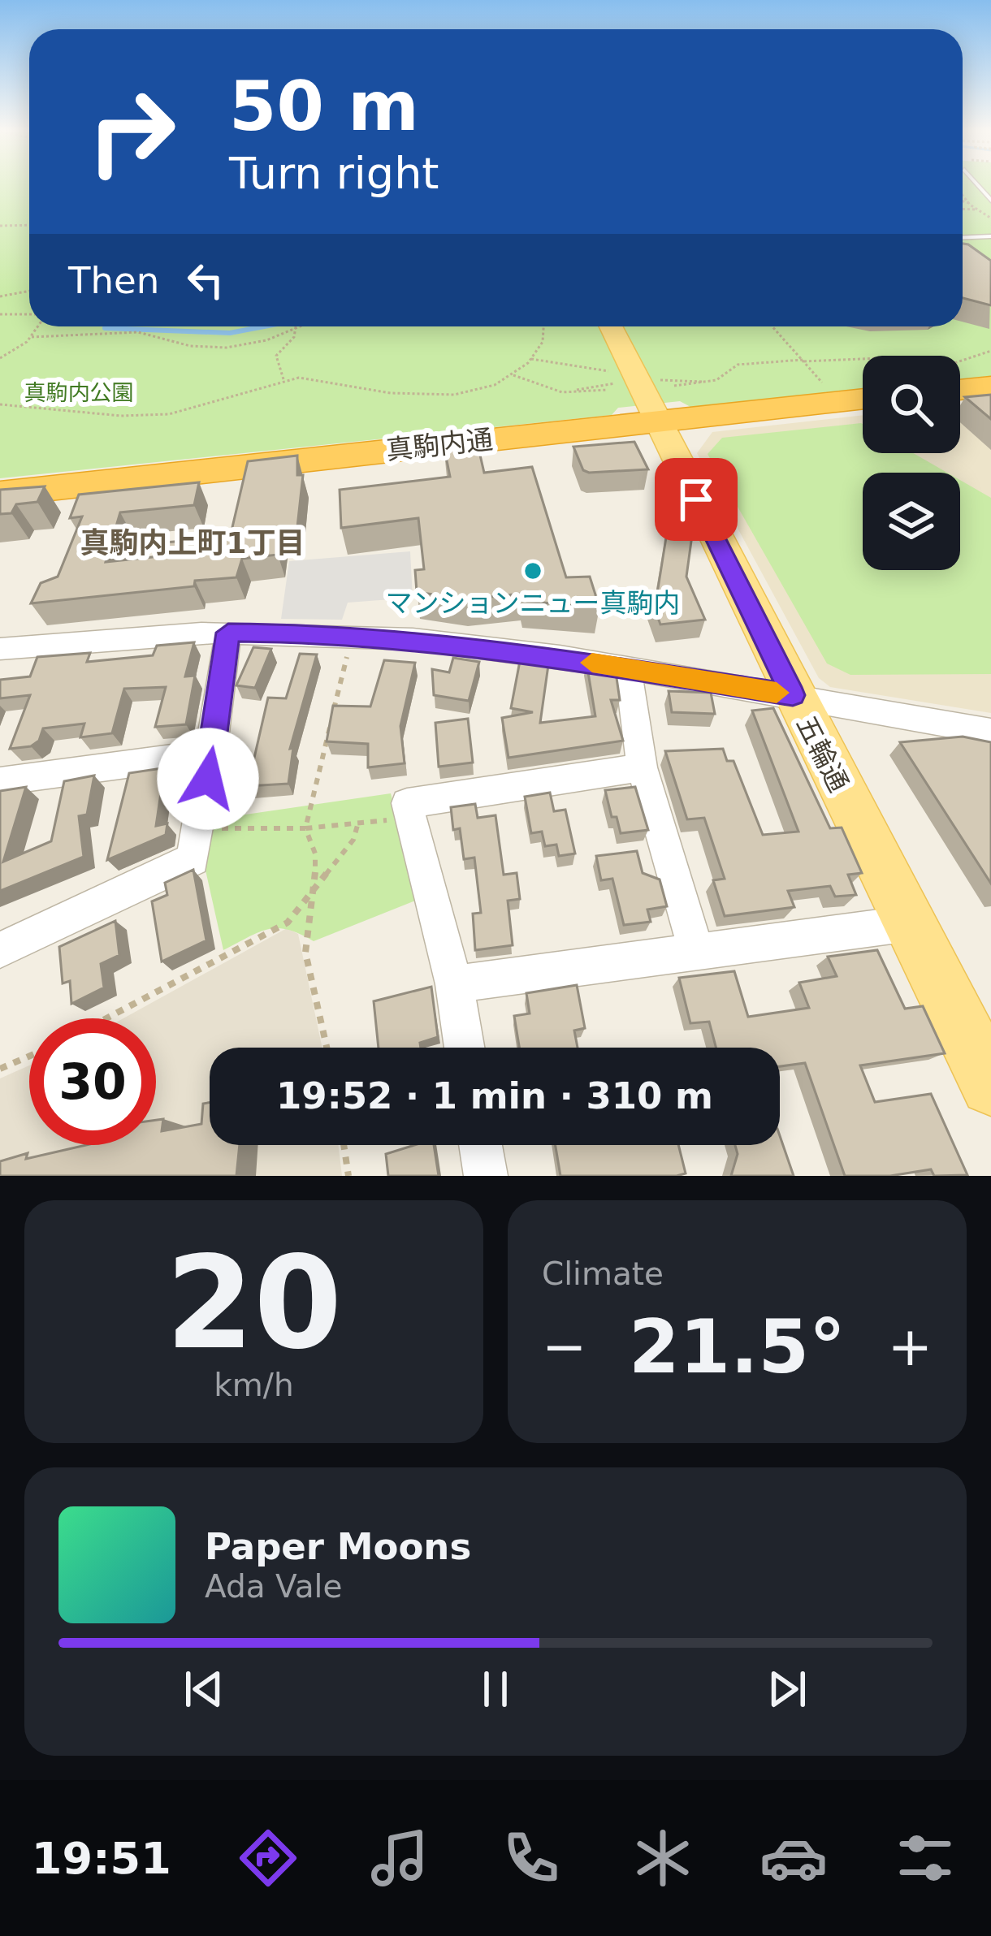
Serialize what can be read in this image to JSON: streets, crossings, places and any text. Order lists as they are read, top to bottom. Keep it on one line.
{"streets":{"highway":["真駒内通"],"main road":["五輪通"]},"crossings":[["真駒内通","五輪通"]],"districts":["真駒内上町1丁目"],"parks":["真駒内公園"],"places":["マンションニュー真駒内"],"page":{"turn":["50 m","Turn right"],"then":"Then","limit":"30","trip":"19:52 · 1 min · 310 m","tile":[["20","km/h"],"Climate"],"heat":["−","21.5°","+"],"song":["Paper Moons","Ada Vale"],"tabs":"19:51"}}
